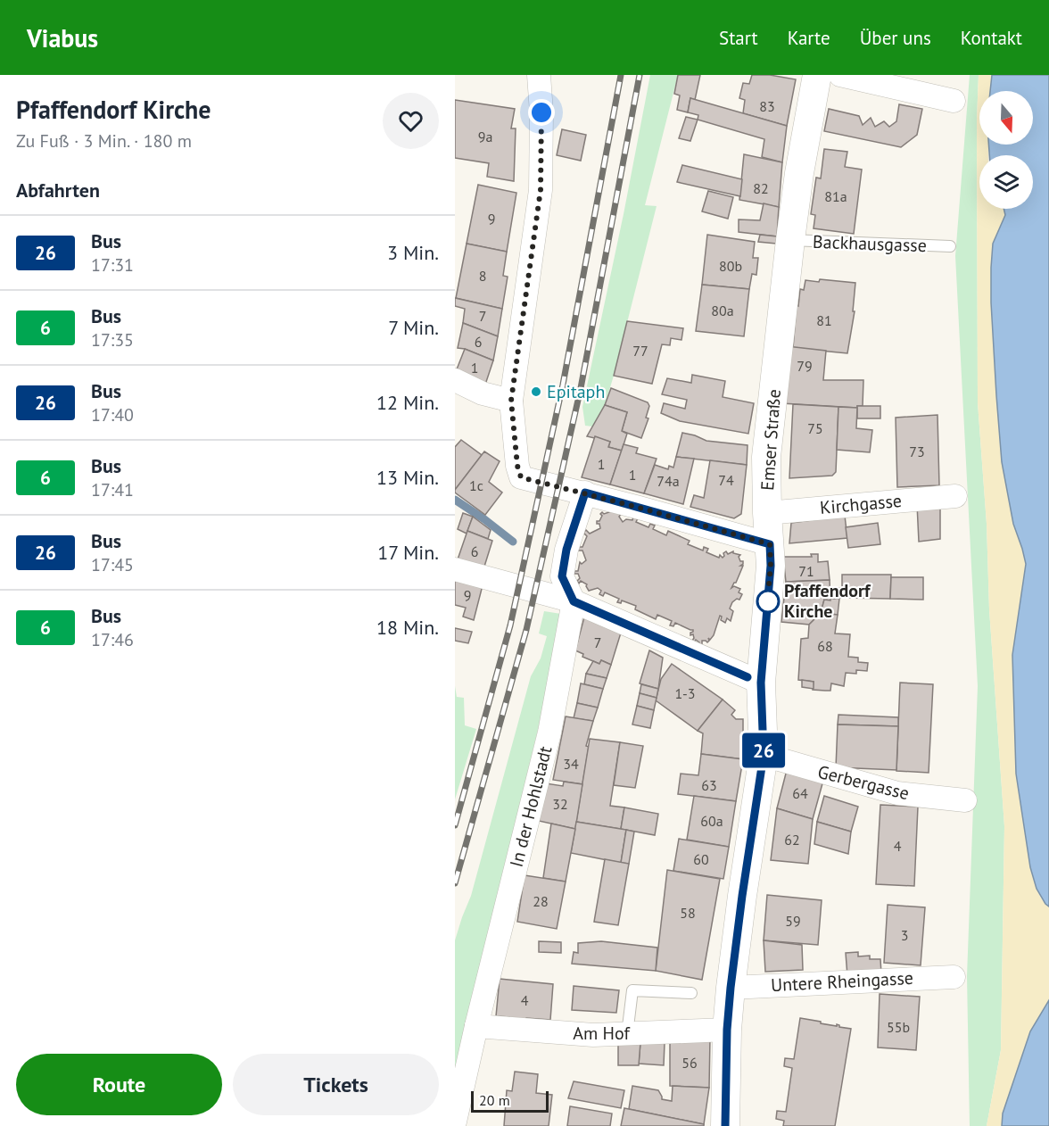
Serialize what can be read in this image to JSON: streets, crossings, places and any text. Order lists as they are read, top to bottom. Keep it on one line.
{"streets":{"street":["Emser Straße","Kirchgasse","Gerbergasse","In der Hohlstadt","Untere Rheingasse","Am Hof"],"lane":["Backhausgasse"]},"crossings":[["Backhausgasse","Emser Straße"],["Emser Straße","Kirchgasse"],["Emser Straße","Gerbergasse"],["Emser Straße","Untere Rheingasse"],["Emser Straße","Am Hof"],["In der Hohlstadt","Am Hof"]],"places":["Epitaph","Pfaffendorf Kirche"],"lines":["bus line 26"],"house_numbers":["83","9a","82","81a","9","80b","8","80a","7","81","6","77","79","1","75","73","1","1","74","74a","1c","6","71","9","7","68","1-3","34","63","64","32","60a","62","4","60","28","58","59","3","4","55b","56"],"scale_bar":"20 m","north":"bottom","page":{"header":"Viabus","nav":["Start","Karte","Über uns","Kontakt"],"heading":[["Pfaffendorf Kirche","Zu Fuß · 3 Min. · 180 m"],"Abfahrten"],"on_map":"26","list":[{"mark":"26","name":"Bus","note":"17:31","value":"3 Min."},{"mark":"6","name":"Bus","note":"17:35","value":"7 Min."},{"mark":"26","name":"Bus","note":"17:40","value":"12 Min."},{"mark":"6","name":"Bus","note":"17:41","value":"13 Min."},{"mark":"26","name":"Bus","note":"17:45","value":"17 Min."},{"mark":"6","name":"Bus","note":"17:46","value":"18 Min."}],"buttons":["Route","Tickets"],"scale":"20 m"}}
